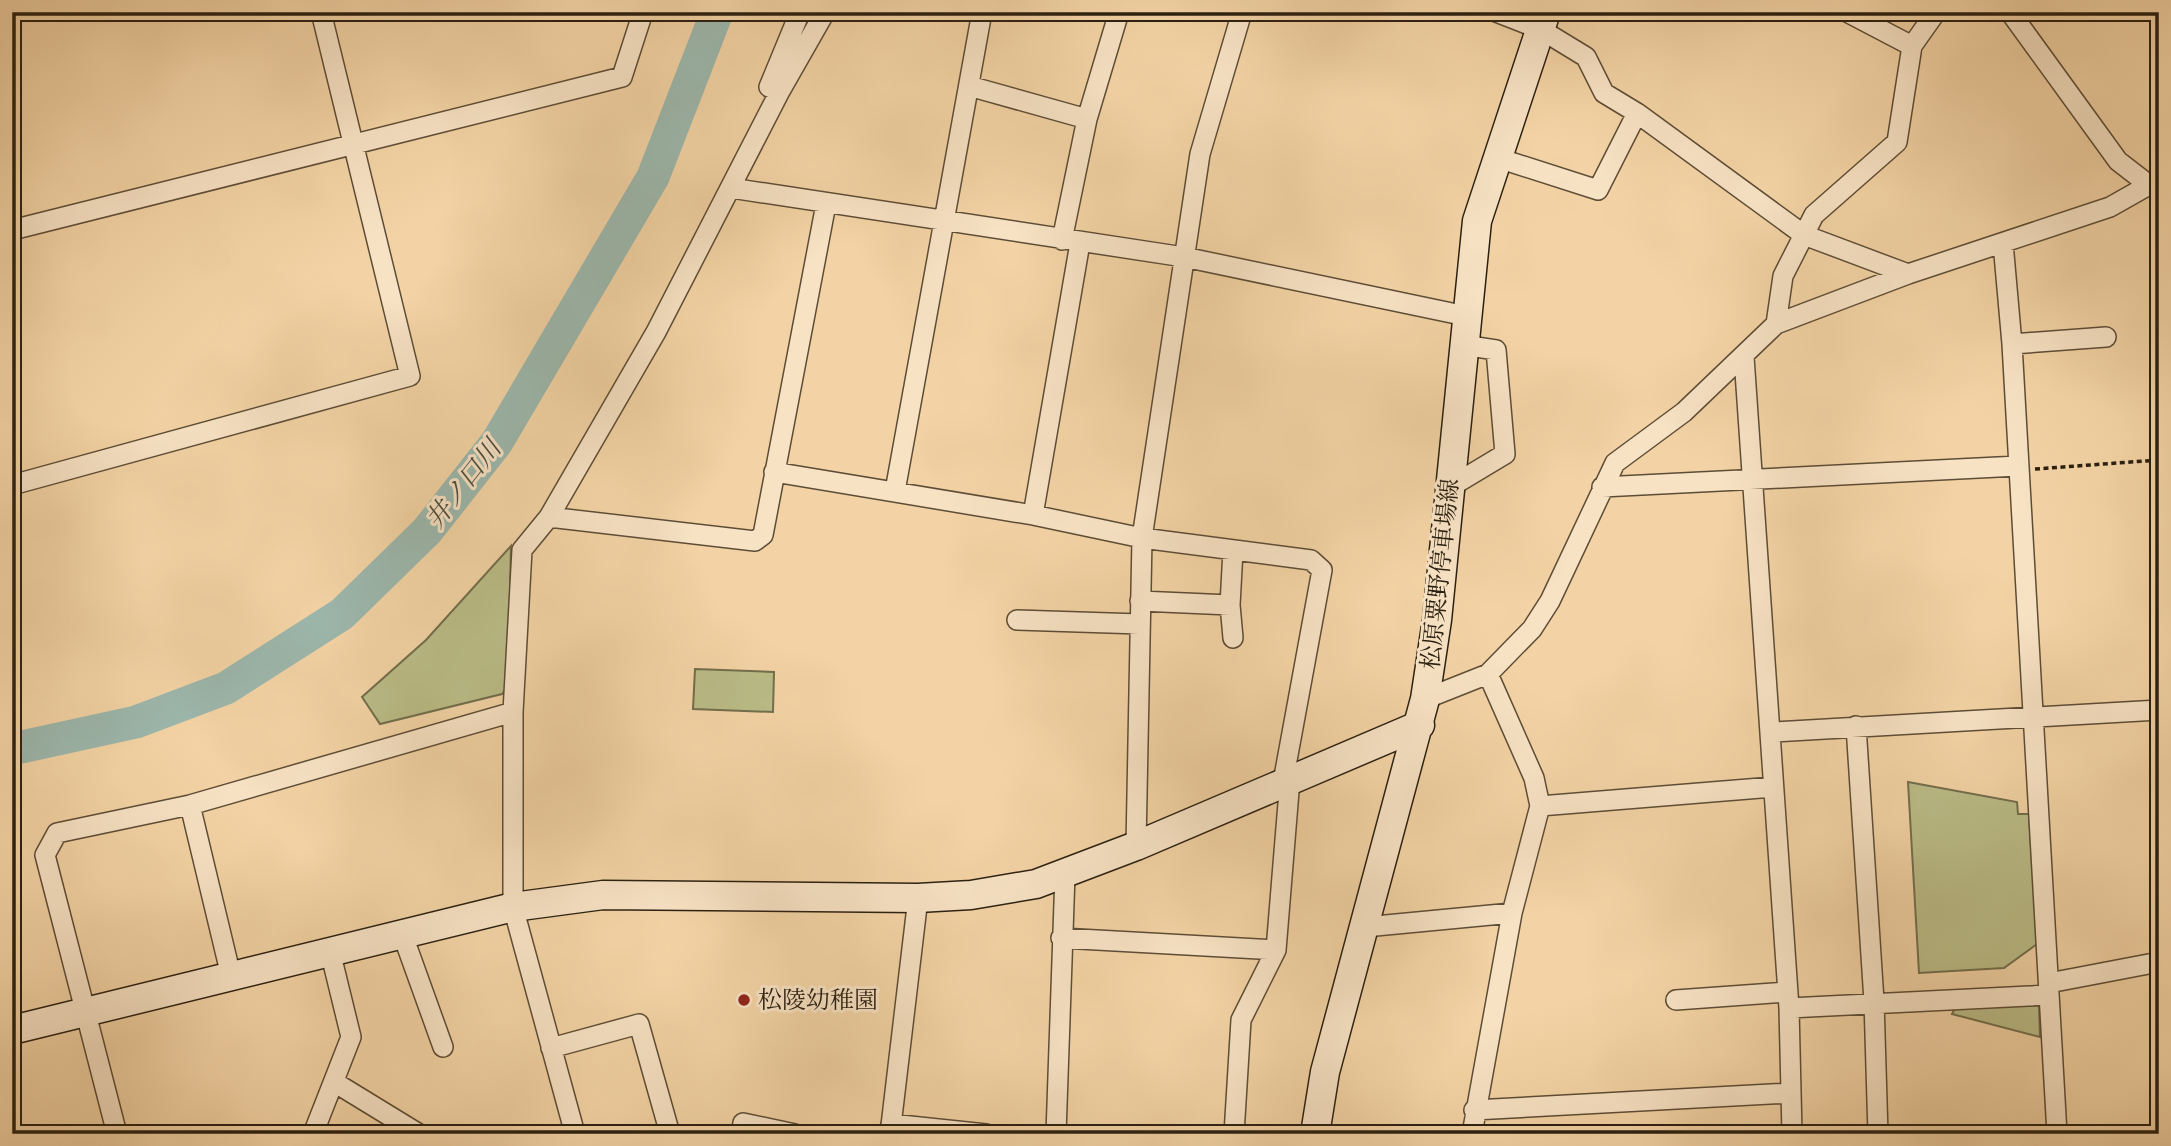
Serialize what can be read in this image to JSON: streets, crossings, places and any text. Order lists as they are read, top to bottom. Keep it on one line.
{"streets":{"street":["松原粟野停車場線"]},"water":["井ノ口川"],"places":["松陵幼稚園"]}
